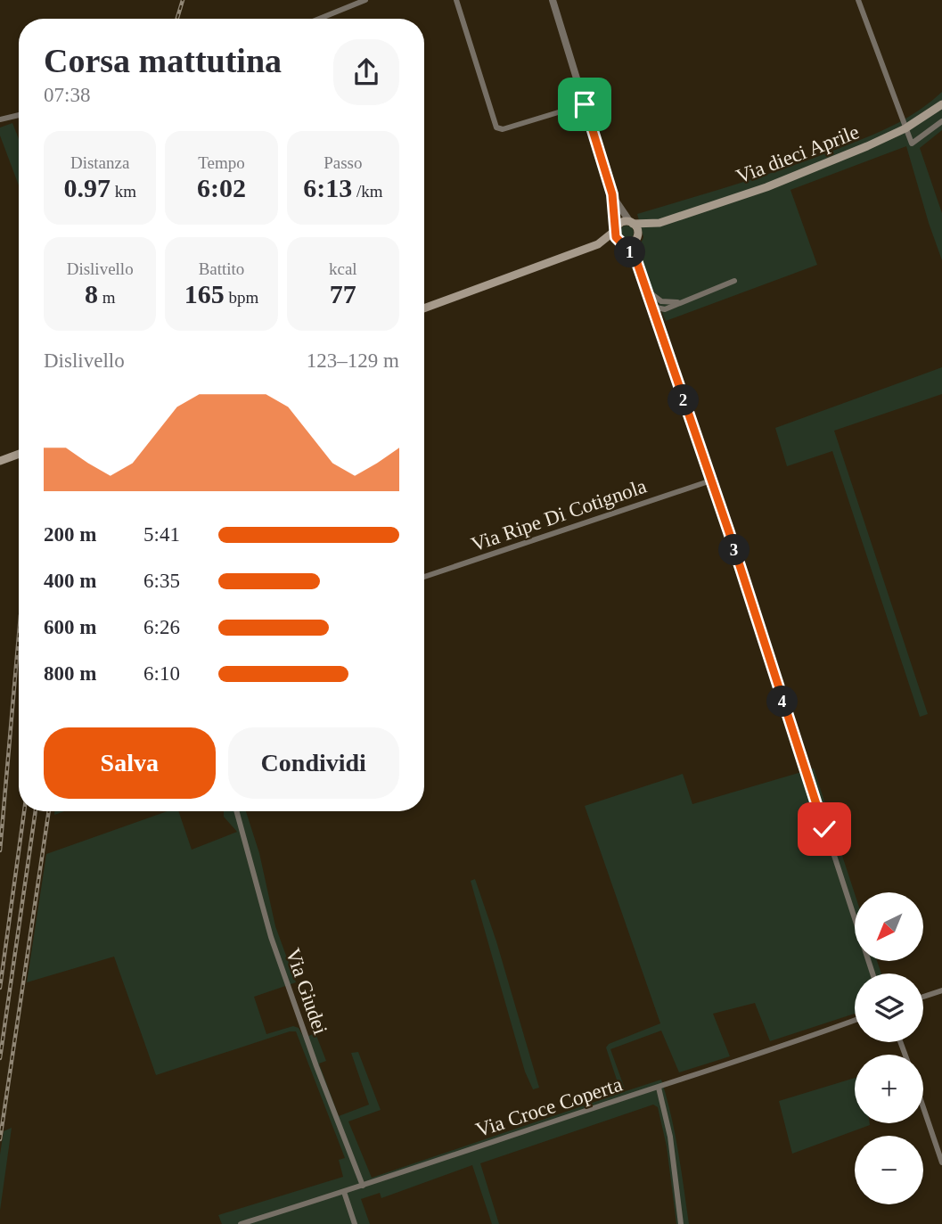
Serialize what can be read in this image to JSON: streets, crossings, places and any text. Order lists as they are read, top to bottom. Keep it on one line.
{"streets":{"main road":["Via dieci Aprile"],"street":["Via Ripe Di Cotignola","Via Giudei","Via Croce Coperta"]},"crossings":[["Via Giudei","Via Croce Coperta"]],"north":"bottom left","page":{"heading":["Corsa mattutina","07:38"],"stats":[["Distanza","0.97 km"],["Tempo","6:02"],["Passo","6:13 /km"],["Dislivello","8 m"],["Battito","165 bpm"],["kcal","77"]],"pins":["1","2","3","4"],"chart":["Dislivello","123–129 m"],"list":[{"name":"200 m","note":"5:41"},{"name":"400 m","note":"6:35"},{"name":"600 m","note":"6:26"},{"name":"800 m","note":"6:10"}],"buttons":["Salva","Condividi"],"map_buttons":["+","−"]}}
